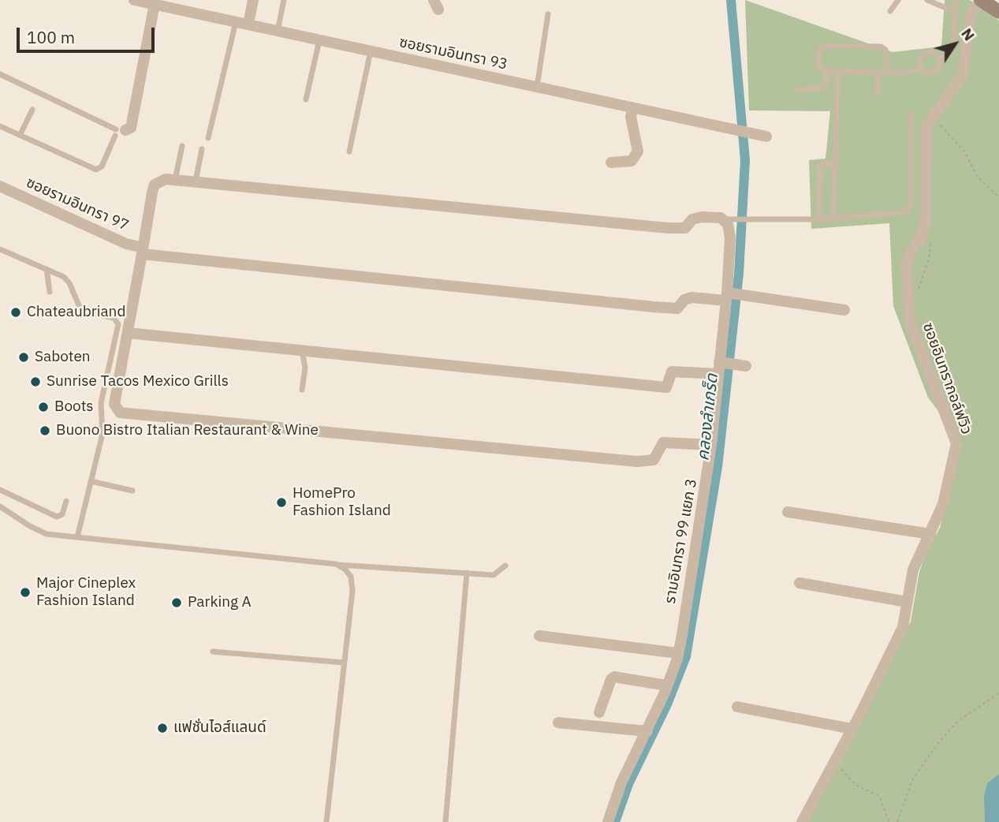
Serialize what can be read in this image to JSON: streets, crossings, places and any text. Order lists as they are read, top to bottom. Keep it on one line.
{"streets":{"street":["ซอยรามอินทรา 93","ซอยรามอินทรา 97","ซอยอินทรากอล์ฟวิว","รามอินทรา 99 แยก 3"]},"crossings":[["ซอยรามอินทรา 97","รามอินทรา 99 แยก 3"]],"water":["คลองลำเกร็ด"],"places":["Chateaubriand","Saboten","Sunrise Tacos Mexico Grills","Boots","Buono Bistro Italian Restaurant & Wine","HomePro Fashion Island","Major Cineplex Fashion Island","Parking A","แฟชั่นไอส์แลนด์"],"scale_bar":"100 m","north":"top right"}
